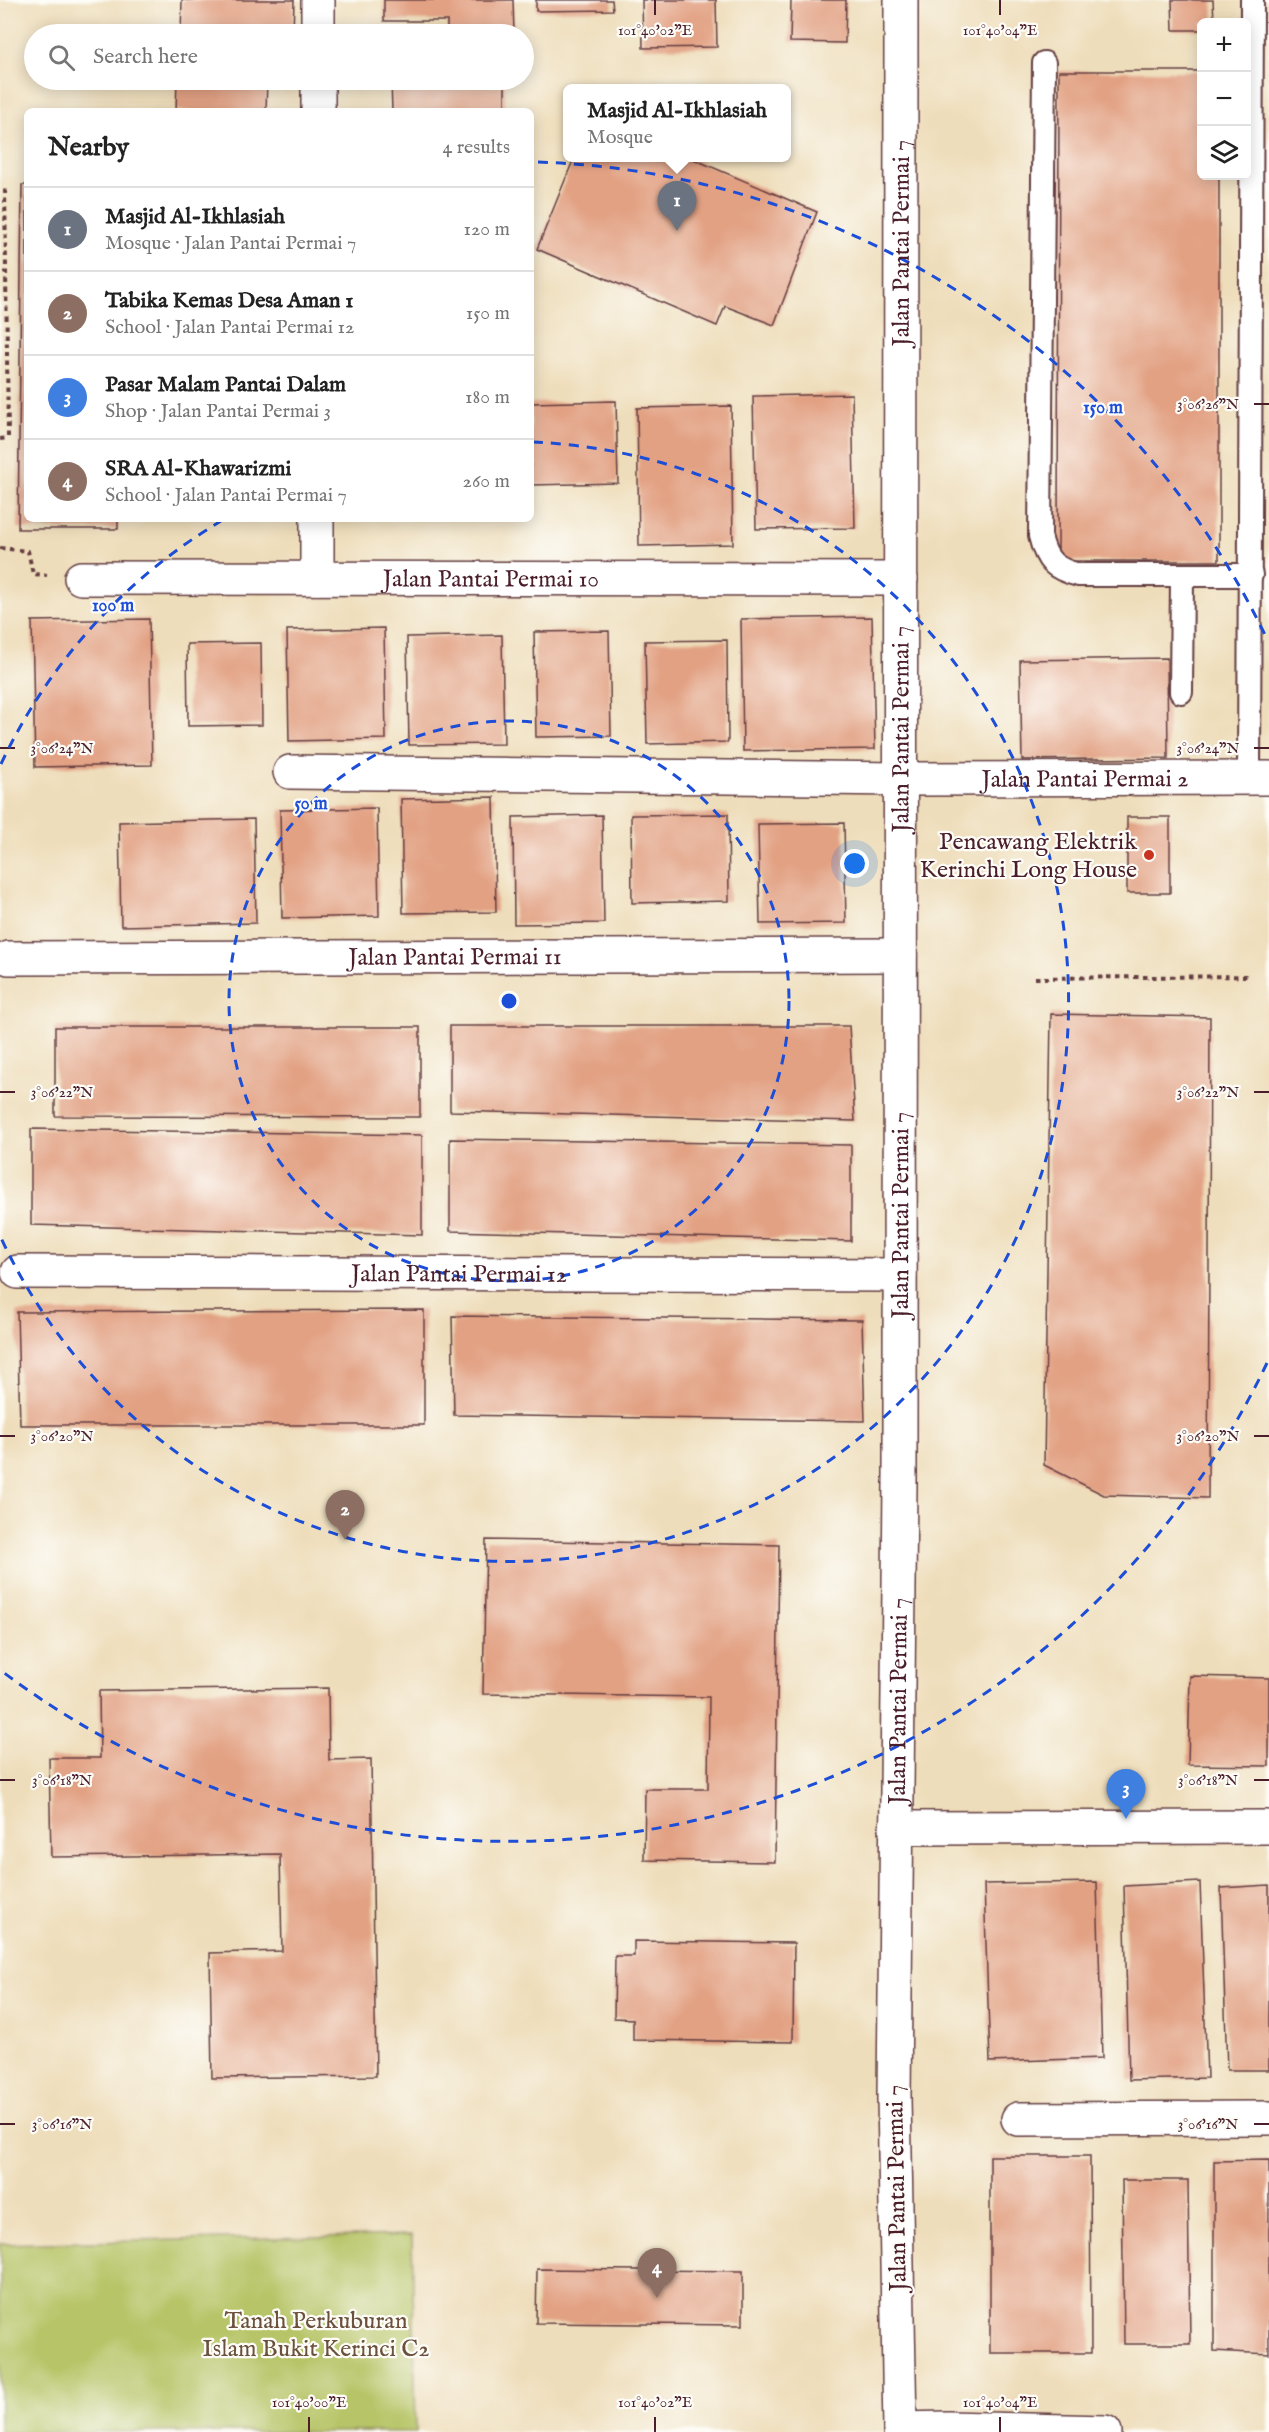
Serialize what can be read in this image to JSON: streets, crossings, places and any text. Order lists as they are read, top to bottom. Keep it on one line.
{"streets":{"street":["Jalan Pantai Permai 7","Jalan Pantai Permai 10","Jalan Pantai Permai 2","Jalan Pantai Permai 11","Jalan Pantai Permai 12"]},"crossings":[["Jalan Pantai Permai 7","Jalan Pantai Permai 10"],["Jalan Pantai Permai 7","Jalan Pantai Permai 2"],["Jalan Pantai Permai 7","Jalan Pantai Permai 11"],["Jalan Pantai Permai 7","Jalan Pantai Permai 12"]],"parks":["Tanah Perkuburan Islam Bukit Kerinci C2"],"places":["Pencawang Elektrik Kerinchi Long House"],"page":{"map_buttons":["+","−"],"search":"Search here","popup":["Masjid Al-Ikhlasiah","Mosque"],"heading":["Nearby","4 results"],"pins":["1","2","3","4"],"list":[{"mark":"1","name":"Masjid Al-Ikhlasiah","note":"Mosque · Jalan Pantai Permai 7","value":"120 m"},{"mark":"2","name":"Tabika Kemas Desa Aman 1","note":"School · Jalan Pantai Permai 12","value":"150 m"},{"mark":"3","name":"Pasar Malam Pantai Dalam","note":"Shop · Jalan Pantai Permai 3","value":"180 m"},{"mark":"4","name":"SRA Al-Khawarizmi","note":"School · Jalan Pantai Permai 7","value":"260 m"}]},"coordinates":["101°40'02\"E","101°40'04\"E","3°06'26\"N","3°06'24\"N","3°06'22\"N","3°06'20\"N","3°06'18\"N","3°06'16\"N","101°40'00\"E"],"rings":["150 m","100 m","50 m"]}
